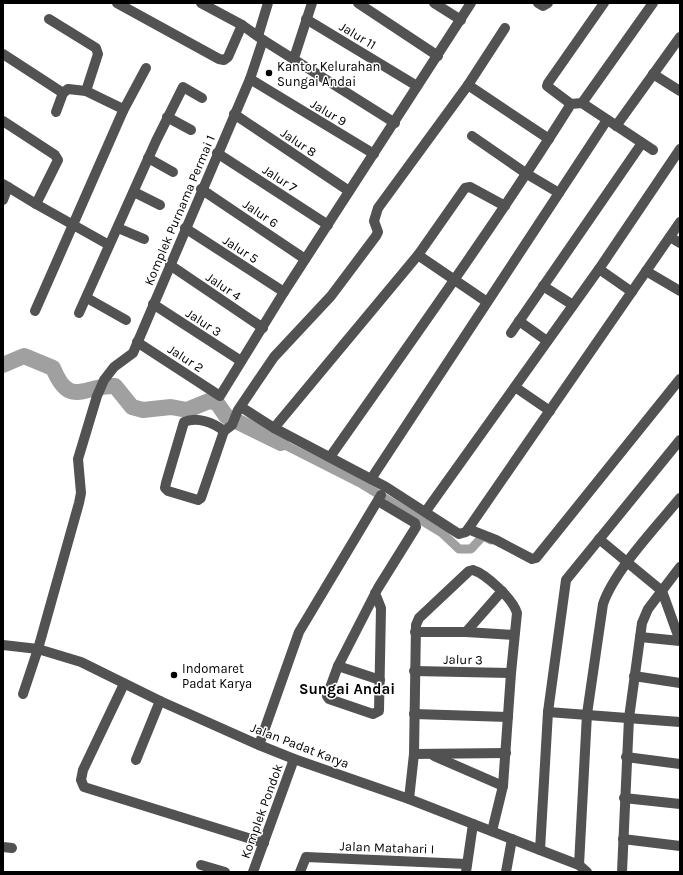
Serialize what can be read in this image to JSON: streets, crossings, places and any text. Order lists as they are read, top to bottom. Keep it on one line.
{"streets":{"street":["Jalur 11","Jalur 9","Jalur 8","Jalur 7","Komplek Purnama Permai 1","Jalur 6","Jalur 5","Jalur 4","Jalur 3","Jalur 2","Jalan Padat Karya","Komplek Pondok","Jalan Matahari I"]},"crossings":[["Jalur 9","Komplek Purnama Permai 1"],["Jalur 8","Komplek Purnama Permai 1"],["Jalur 7","Komplek Purnama Permai 1"],["Komplek Purnama Permai 1","Jalur 6"],["Komplek Purnama Permai 1","Jalur 5"],["Komplek Purnama Permai 1","Jalur 4"],["Komplek Purnama Permai 1","Jalur 3"],["Komplek Purnama Permai 1","Jalur 2"],["Komplek Purnama Permai 1","Jalan Padat Karya"],["Jalur 3","Jalur 2"],["Jalan Padat Karya","Komplek Pondok"]],"districts":["Sungai Andai"],"places":["Kantor Kelurahan Sungai Andai","Indomaret Padat Karya"]}
